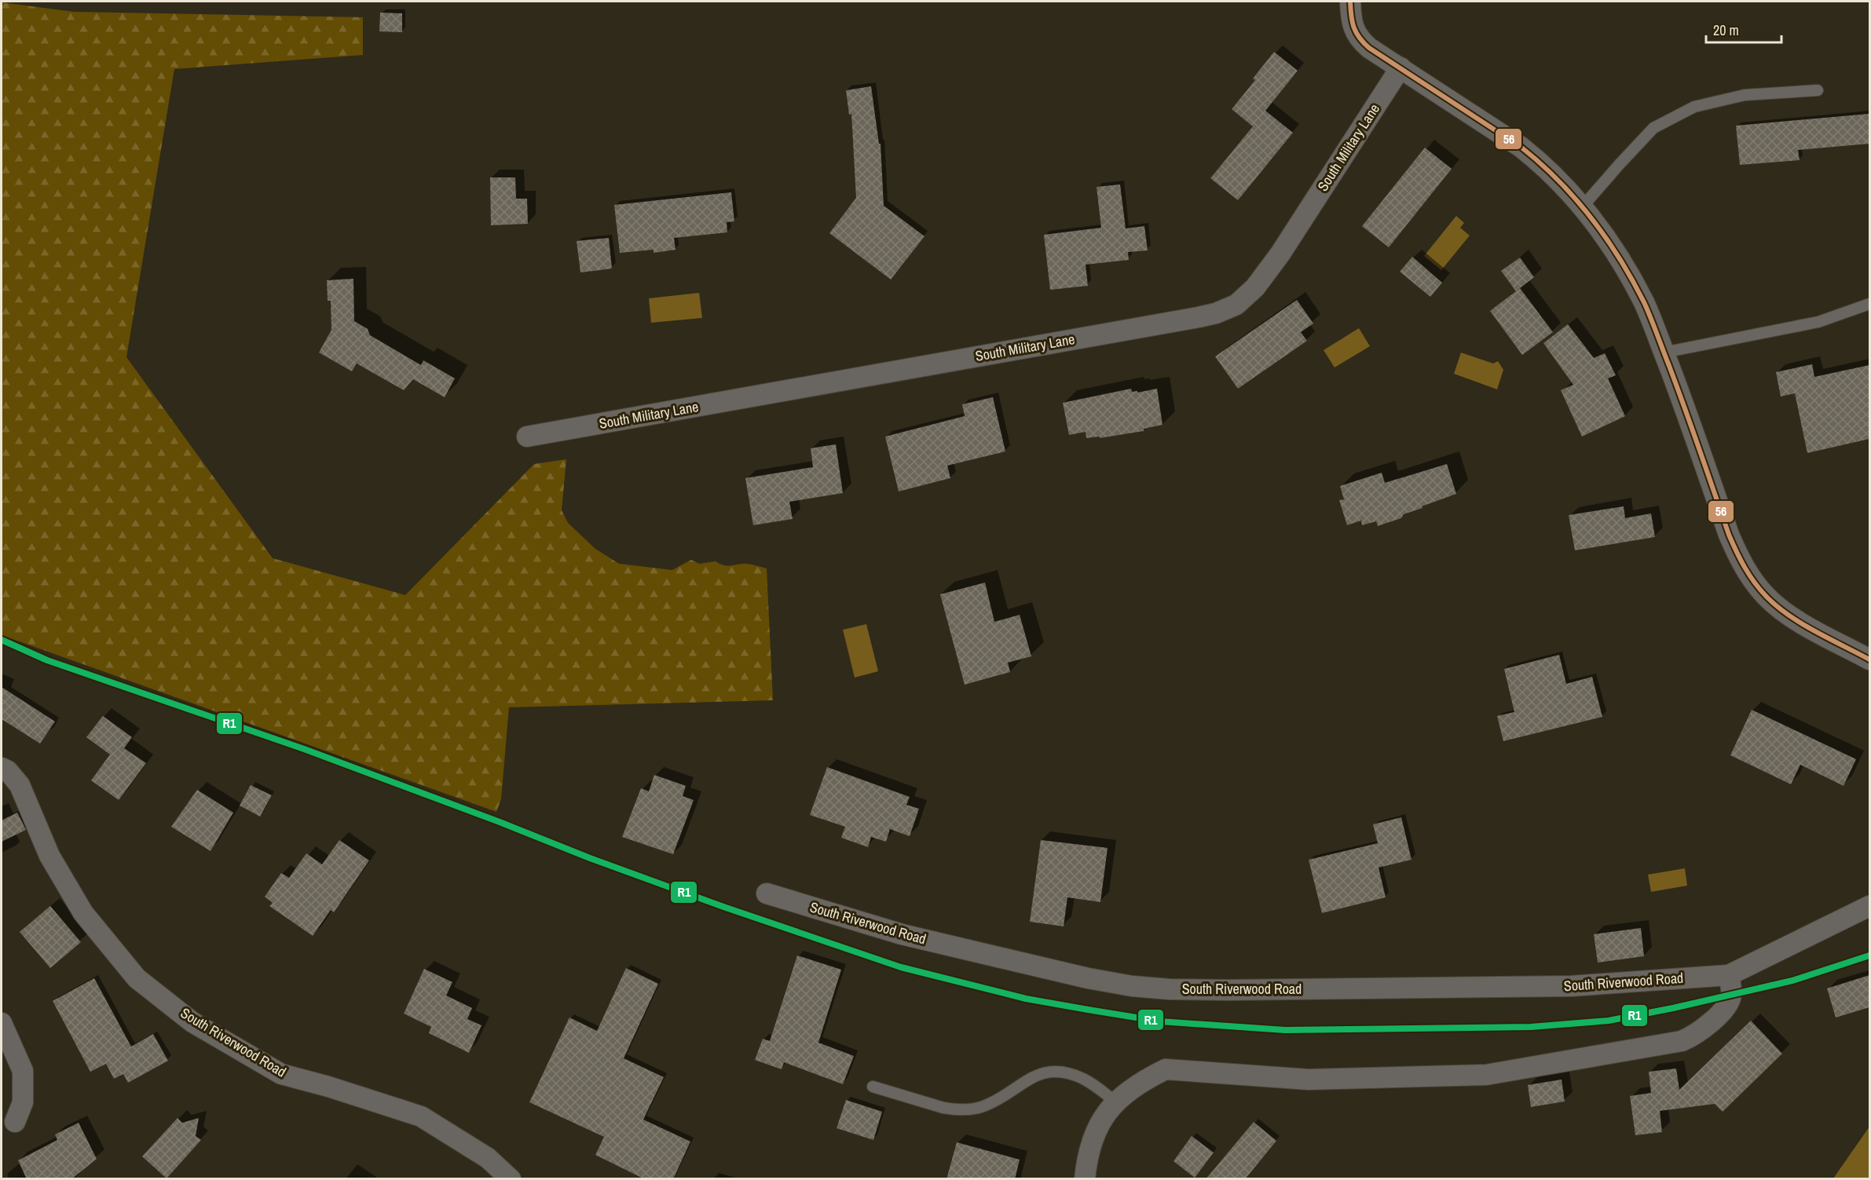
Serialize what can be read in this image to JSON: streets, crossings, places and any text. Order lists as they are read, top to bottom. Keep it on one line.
{"streets":{"street":["South Military Lane","South Riverwood Road"]},"lines":["transit line 56","transit line R1"],"scale_bar":"20 m"}
